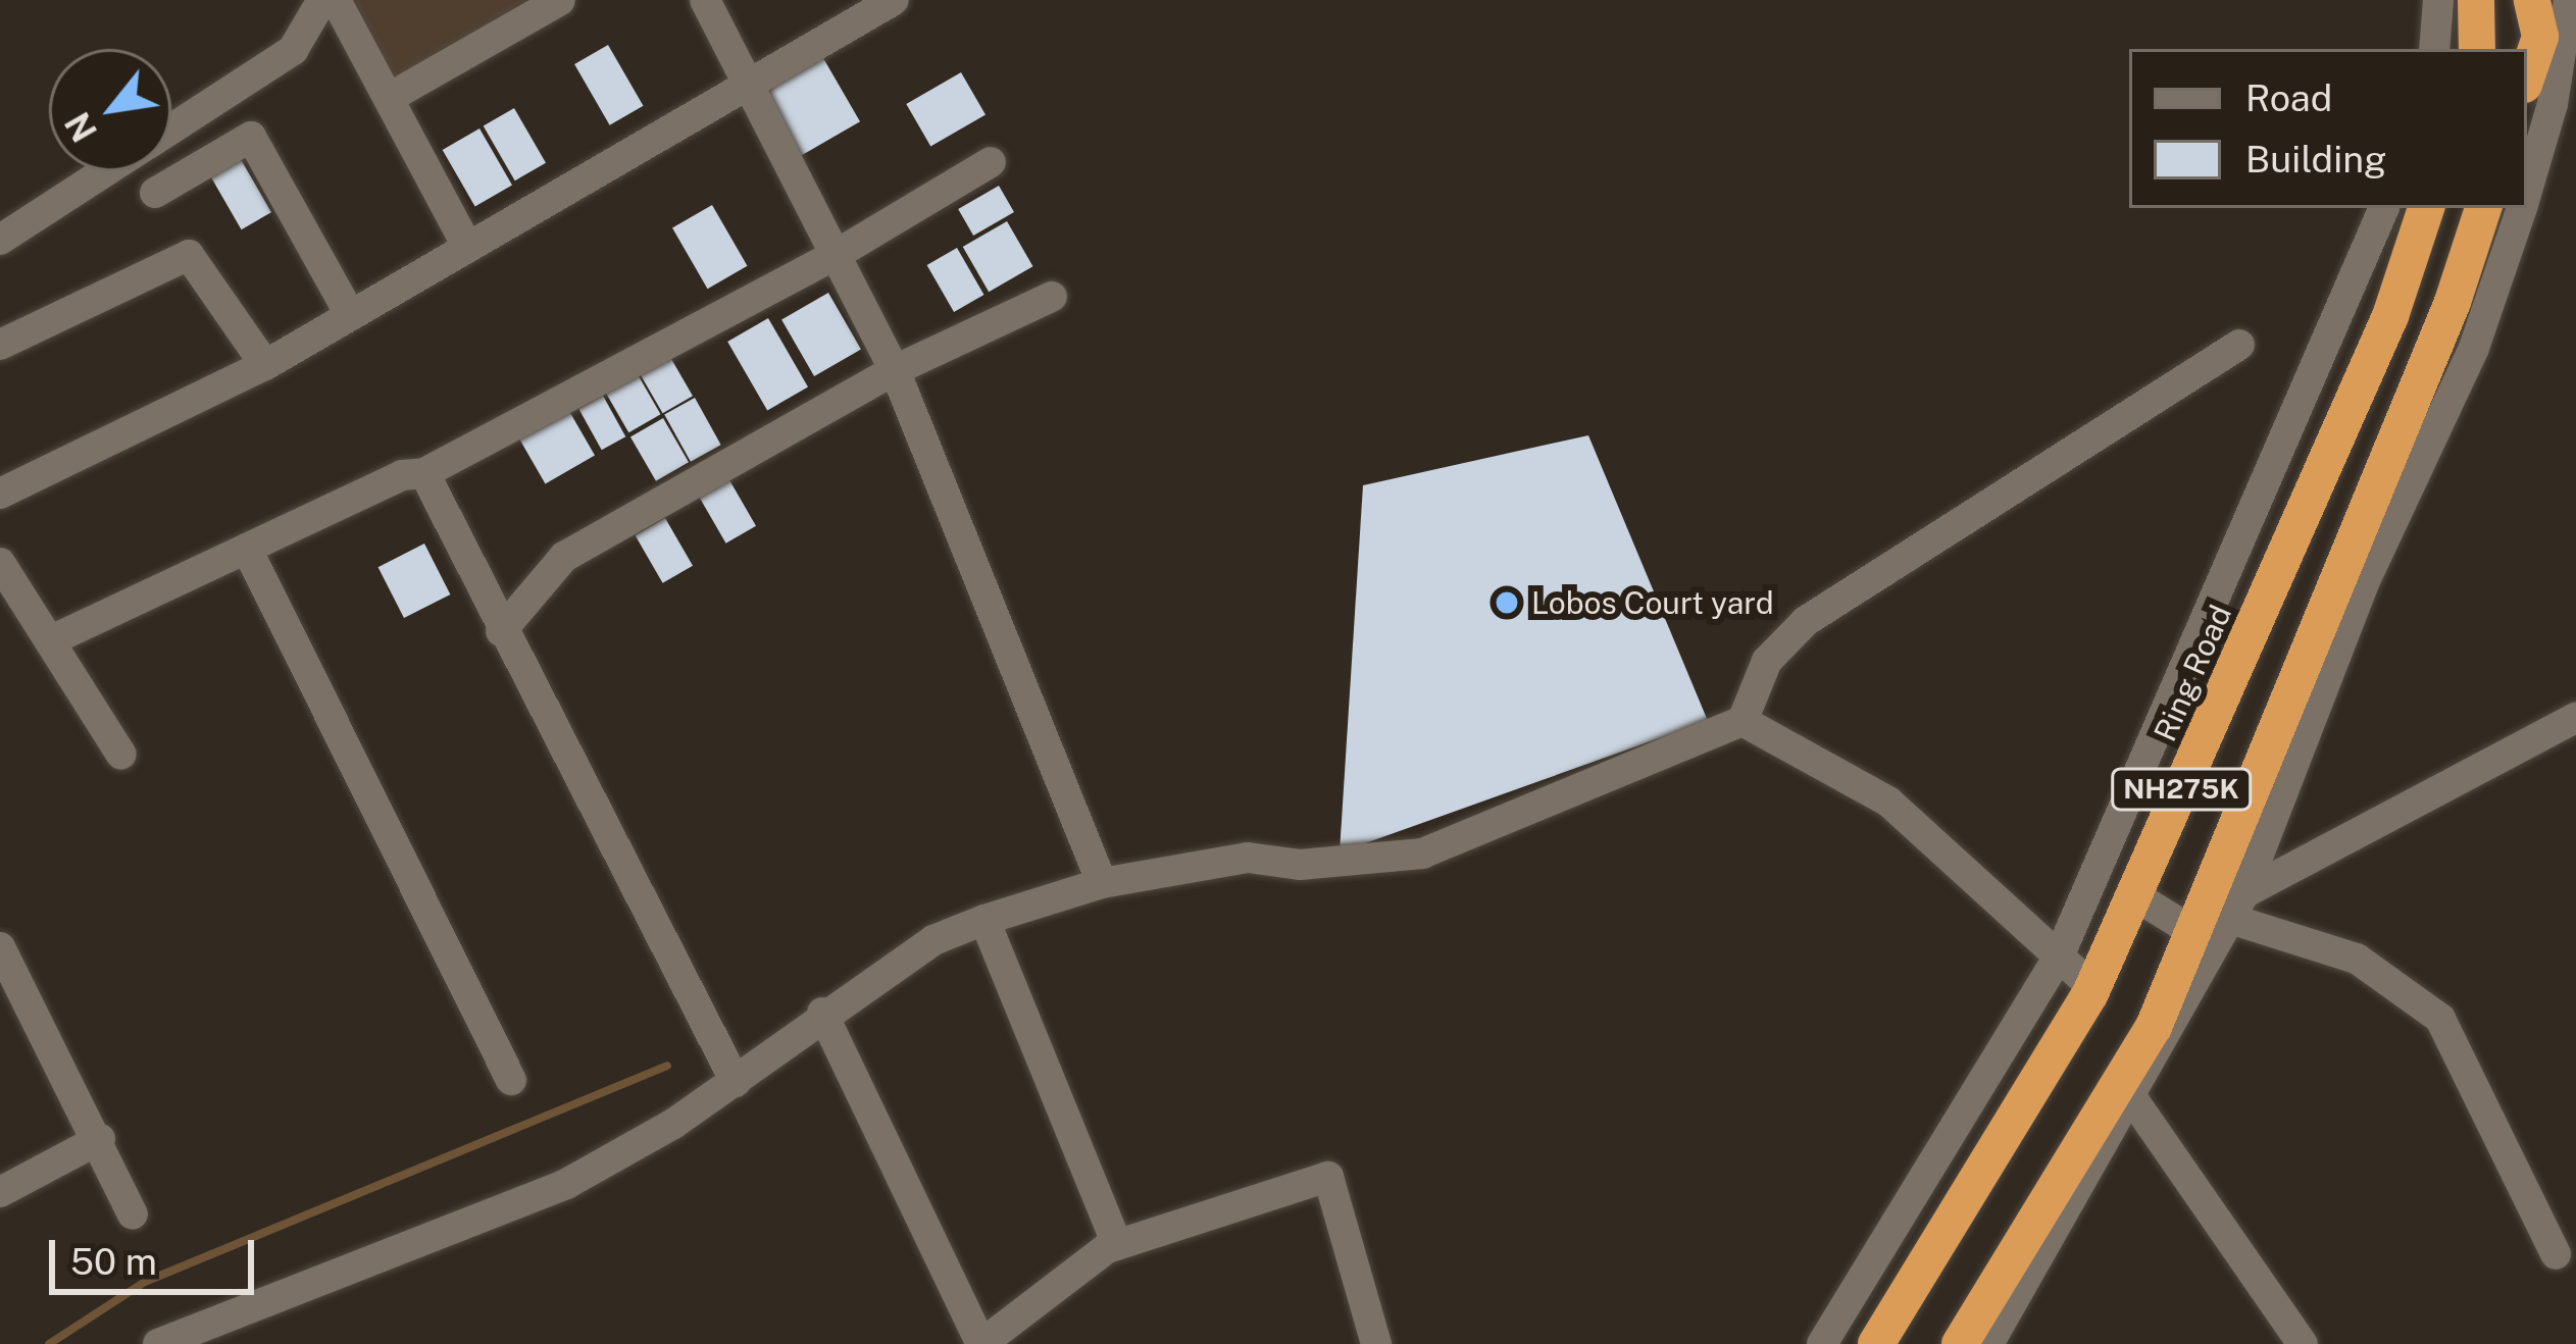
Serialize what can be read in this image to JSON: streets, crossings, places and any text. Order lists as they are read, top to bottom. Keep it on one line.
{"streets":{"highway":["Ring Road","NH275K"]},"places":["Lobos Court yard"],"legend":["Road","Building"],"scale_bar":"50 m","north":"bottom left"}
